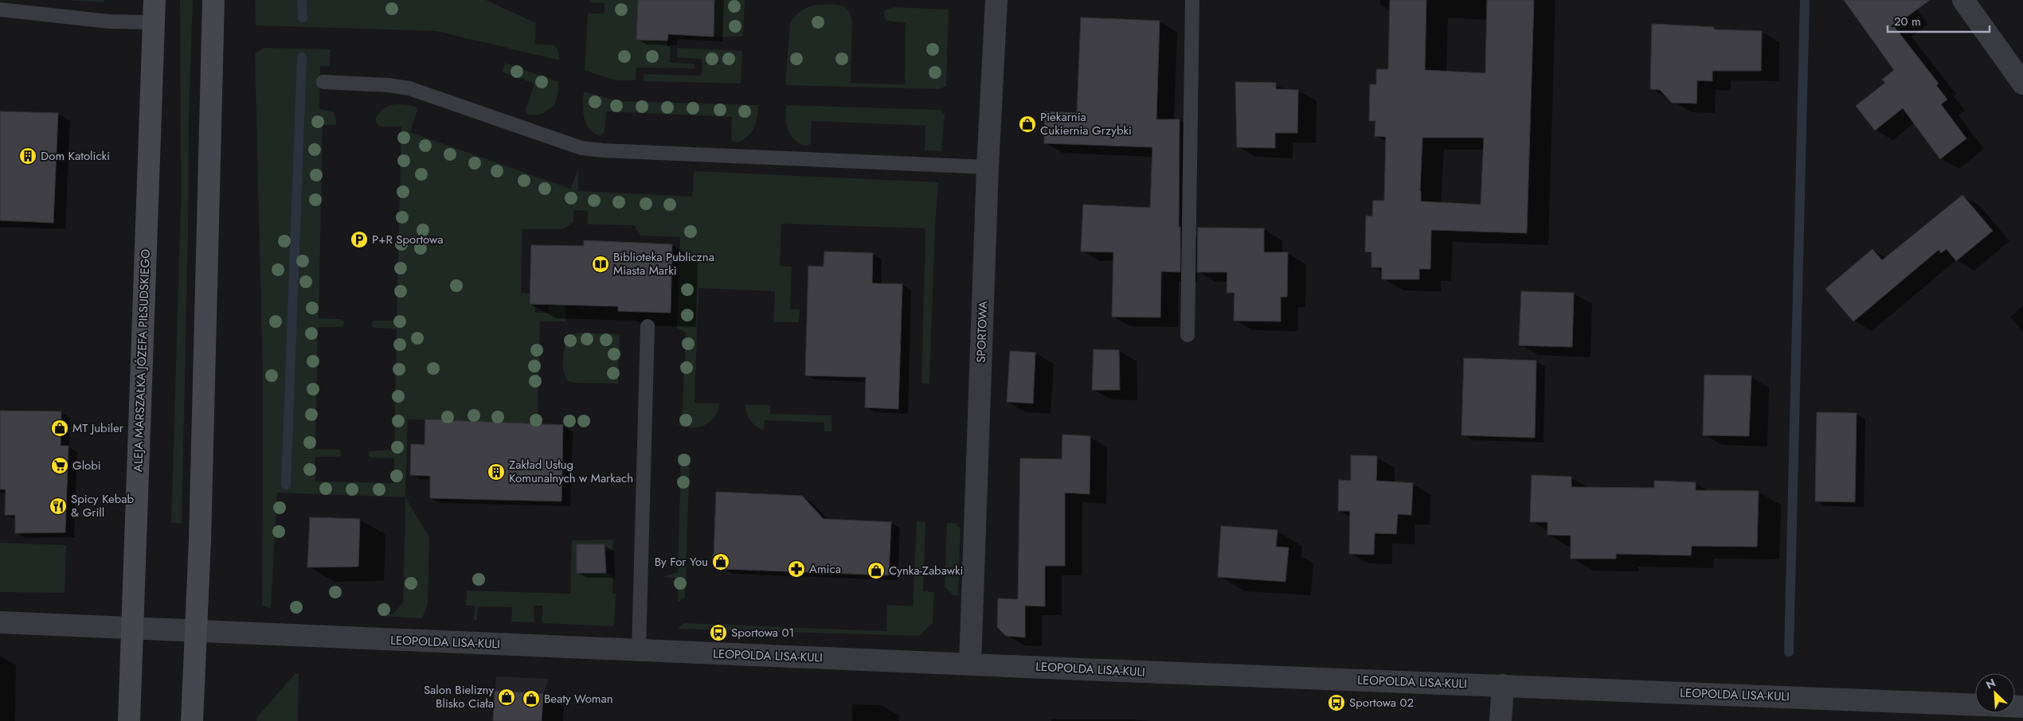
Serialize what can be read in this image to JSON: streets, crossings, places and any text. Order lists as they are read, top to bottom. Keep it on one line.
{"streets":{"main road":["ALEJA MARSZAŁKA JÓZEFA PIŁSUDSKIEGO"],"street":["SPORTOWA","LEOPOLDA LISA-KULI"]},"crossings":[["SPORTOWA","LEOPOLDA LISA-KULI"],["ALEJA MARSZAŁKA JÓZEFA PIŁSUDSKIEGO","LEOPOLDA LISA-KULI"]],"places":{"shop":["Piekarnia Cukiernia Grzybki","MT Jubiler","By For You","Cynka-Zabawki","Salon Bielizny Blisko Ciała","Beaty Woman"],"building":["Dom Katolicki","Zakład Usług Komunalnych w Markach"],"parking":["P+R Sportowa"],"library":["Biblioteka Publiczna Miasta Marki"],"supermarket":["Globi"],"restaurant":["Spicy Kebab & Grill"],"pharmacy":["Amica"],"bus stop":["Sportowa 01","Sportowa 02"]},"scale_bar":"20 m","north":"top left"}
